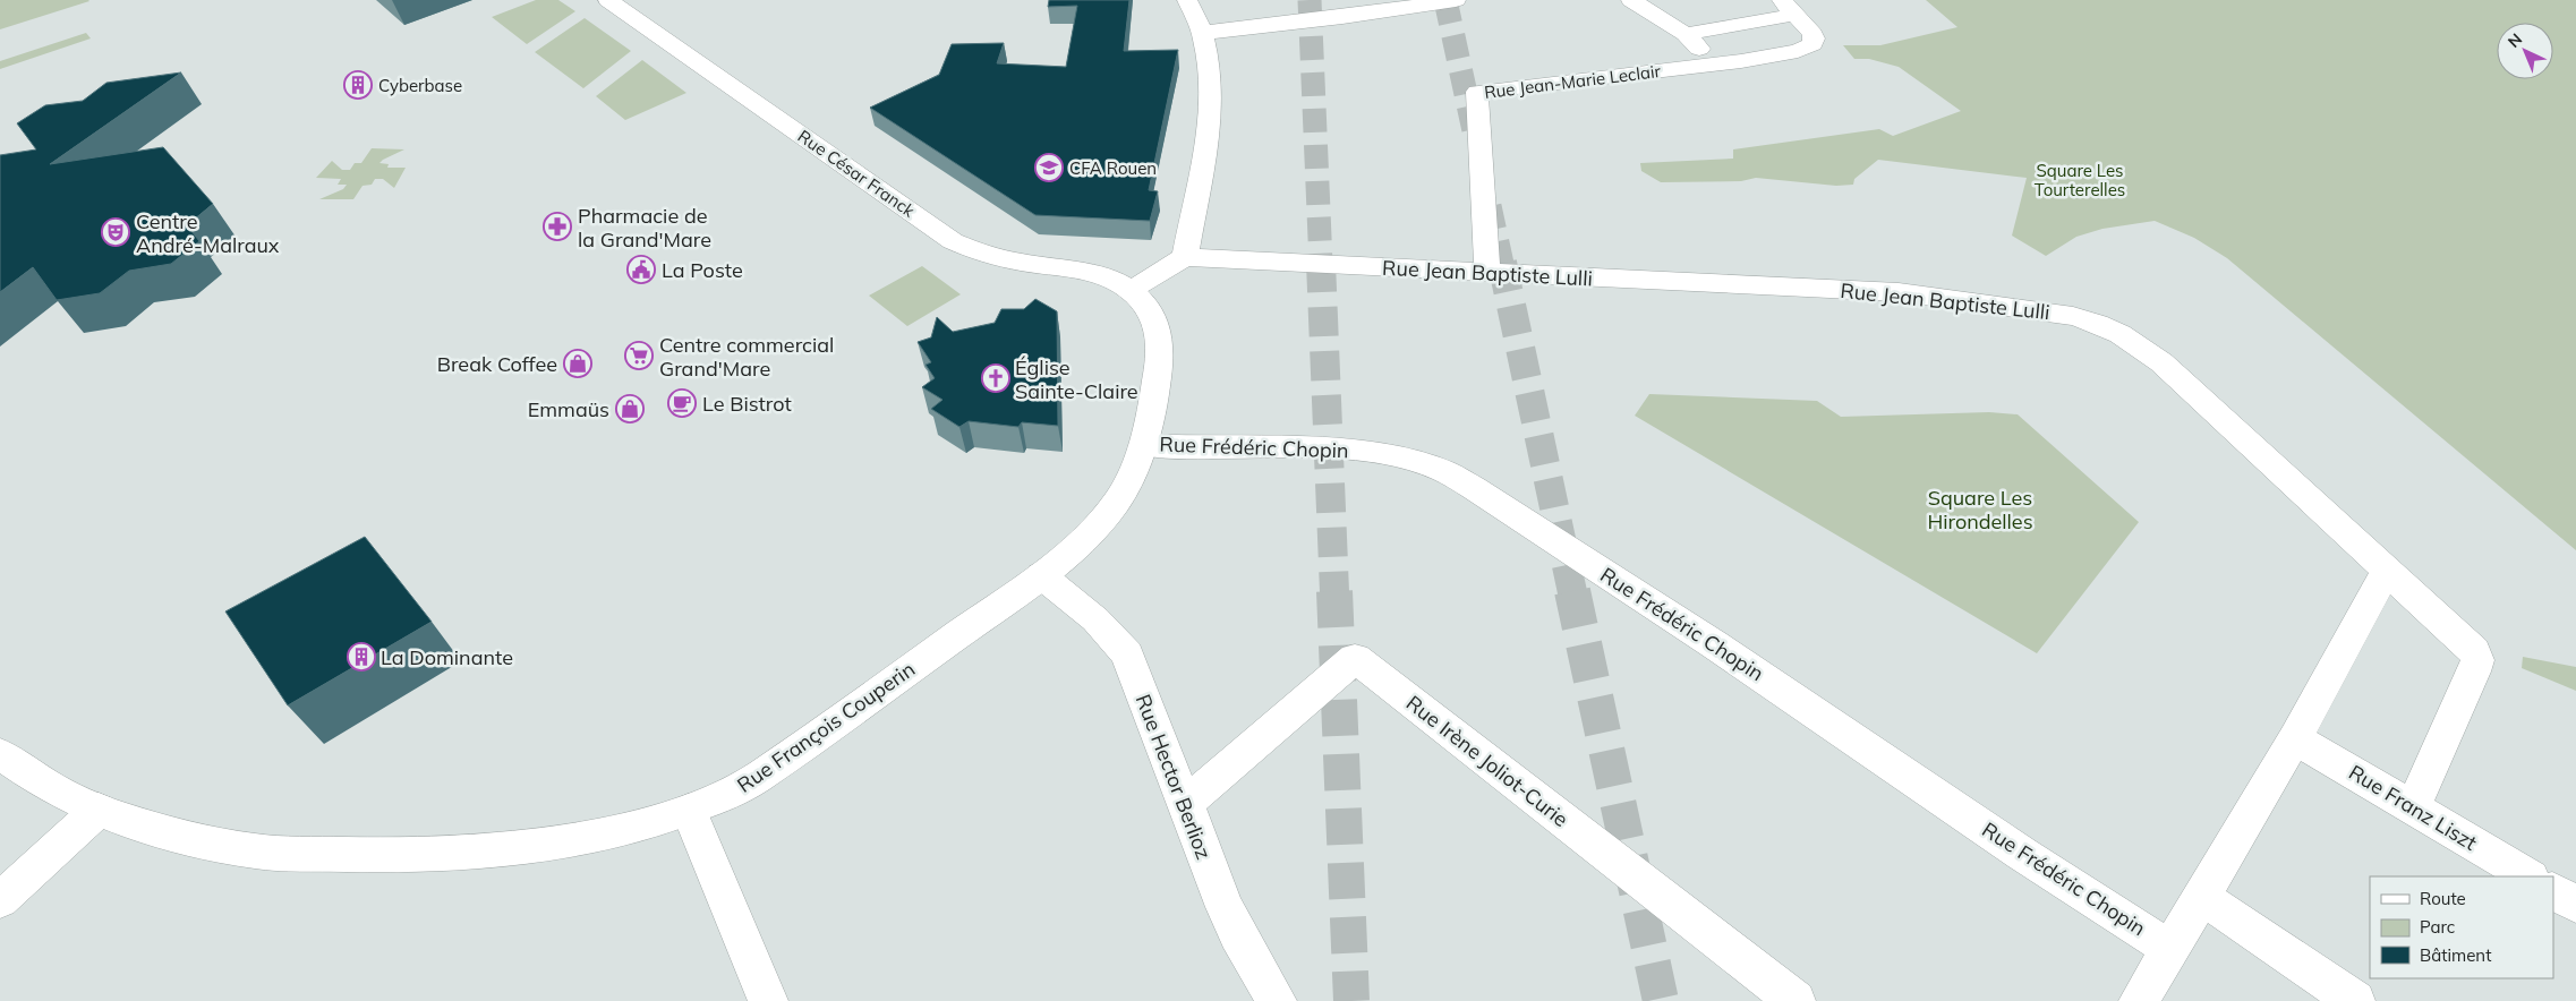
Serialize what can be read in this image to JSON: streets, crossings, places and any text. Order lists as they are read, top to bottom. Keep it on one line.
{"streets":{"street":["Rue Jean-Marie Leclair","Rue César Franck","Rue Jean Baptiste Lulli","Rue Frédéric Chopin","Rue François Couperin","Rue Irène Joliot-Curie","Rue Hector Berlioz","Rue Franz Liszt"]},"crossings":[["Rue Jean-Marie Leclair","Rue Jean Baptiste Lulli"],["Rue César Franck","Rue François Couperin"],["Rue Jean Baptiste Lulli","Rue Franz Liszt"],["Rue Frédéric Chopin","Rue François Couperin"],["Rue François Couperin","Rue Hector Berlioz"],["Rue Irène Joliot-Curie","Rue Hector Berlioz"]],"parks":["Square Les Tourterelles","Square Les Hirondelles"],"places":{"building":["Cyberbase","La Dominante"],"school or university":["CFA Rouen"],"pharmacy":["Pharmacie de la Grand'Mare"],"theatre":["Centre André-Malraux"],"public building":["La Poste"],"supermarket":["Centre commercial Grand'Mare"],"shop":["Break Coffee","Emmaüs"],"church":["Église Sainte-Claire"],"cafe":["Le Bistrot"]},"legend":["Route","Parc","Bâtiment"],"north":"top left"}
